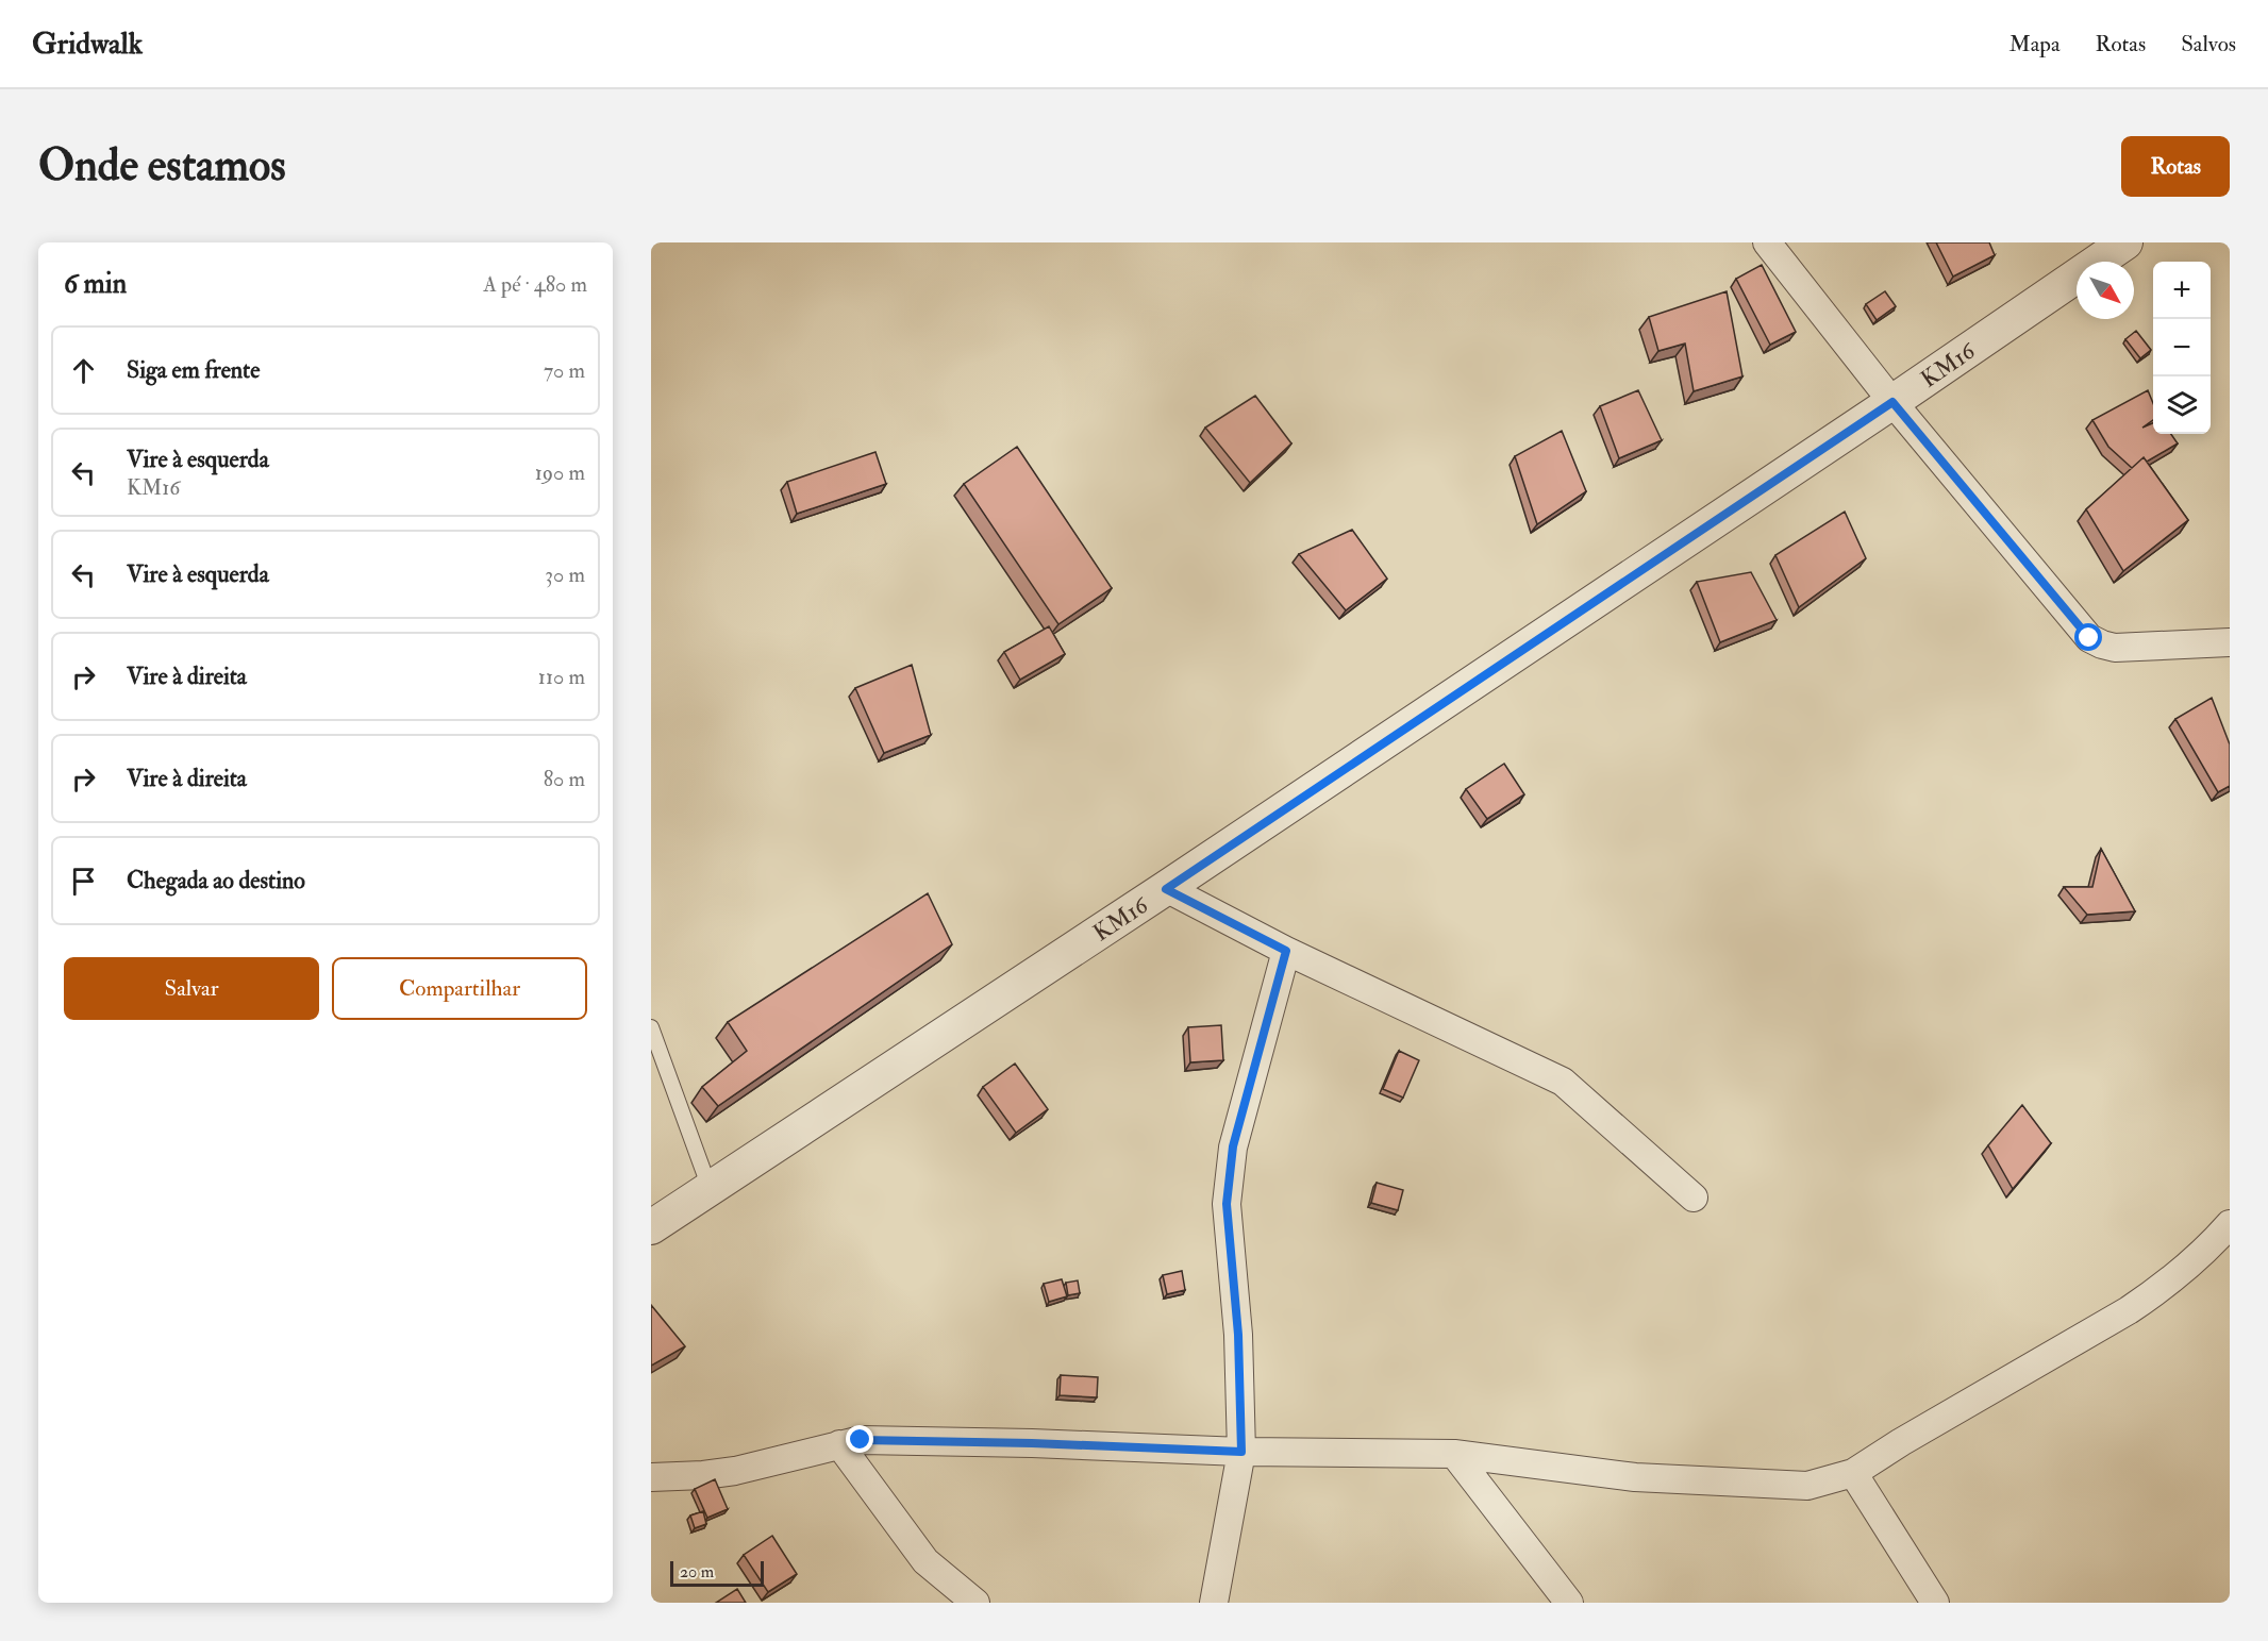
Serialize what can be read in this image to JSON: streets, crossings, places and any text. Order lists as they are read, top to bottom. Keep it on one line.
{"streets":{"street":["KM16"]},"scale_bar":"20 m","north":"bottom right","page":{"header":"Gridwalk","nav":["Mapa","Rotas","Salvos"],"buttons":["Rotas",["Salvar","Compartilhar"]],"title":"Onde estamos","heading":["6 min","A pé · 480 m"],"map_buttons":["+","−"],"list":[["Siga em frente","70 m"],["Vire à esquerda","KM16","190 m"],["Vire à esquerda","30 m"],["Vire à direita","110 m"],["Vire à direita","80 m"],"Chegada ao destino"],"scale":"20 m"}}
